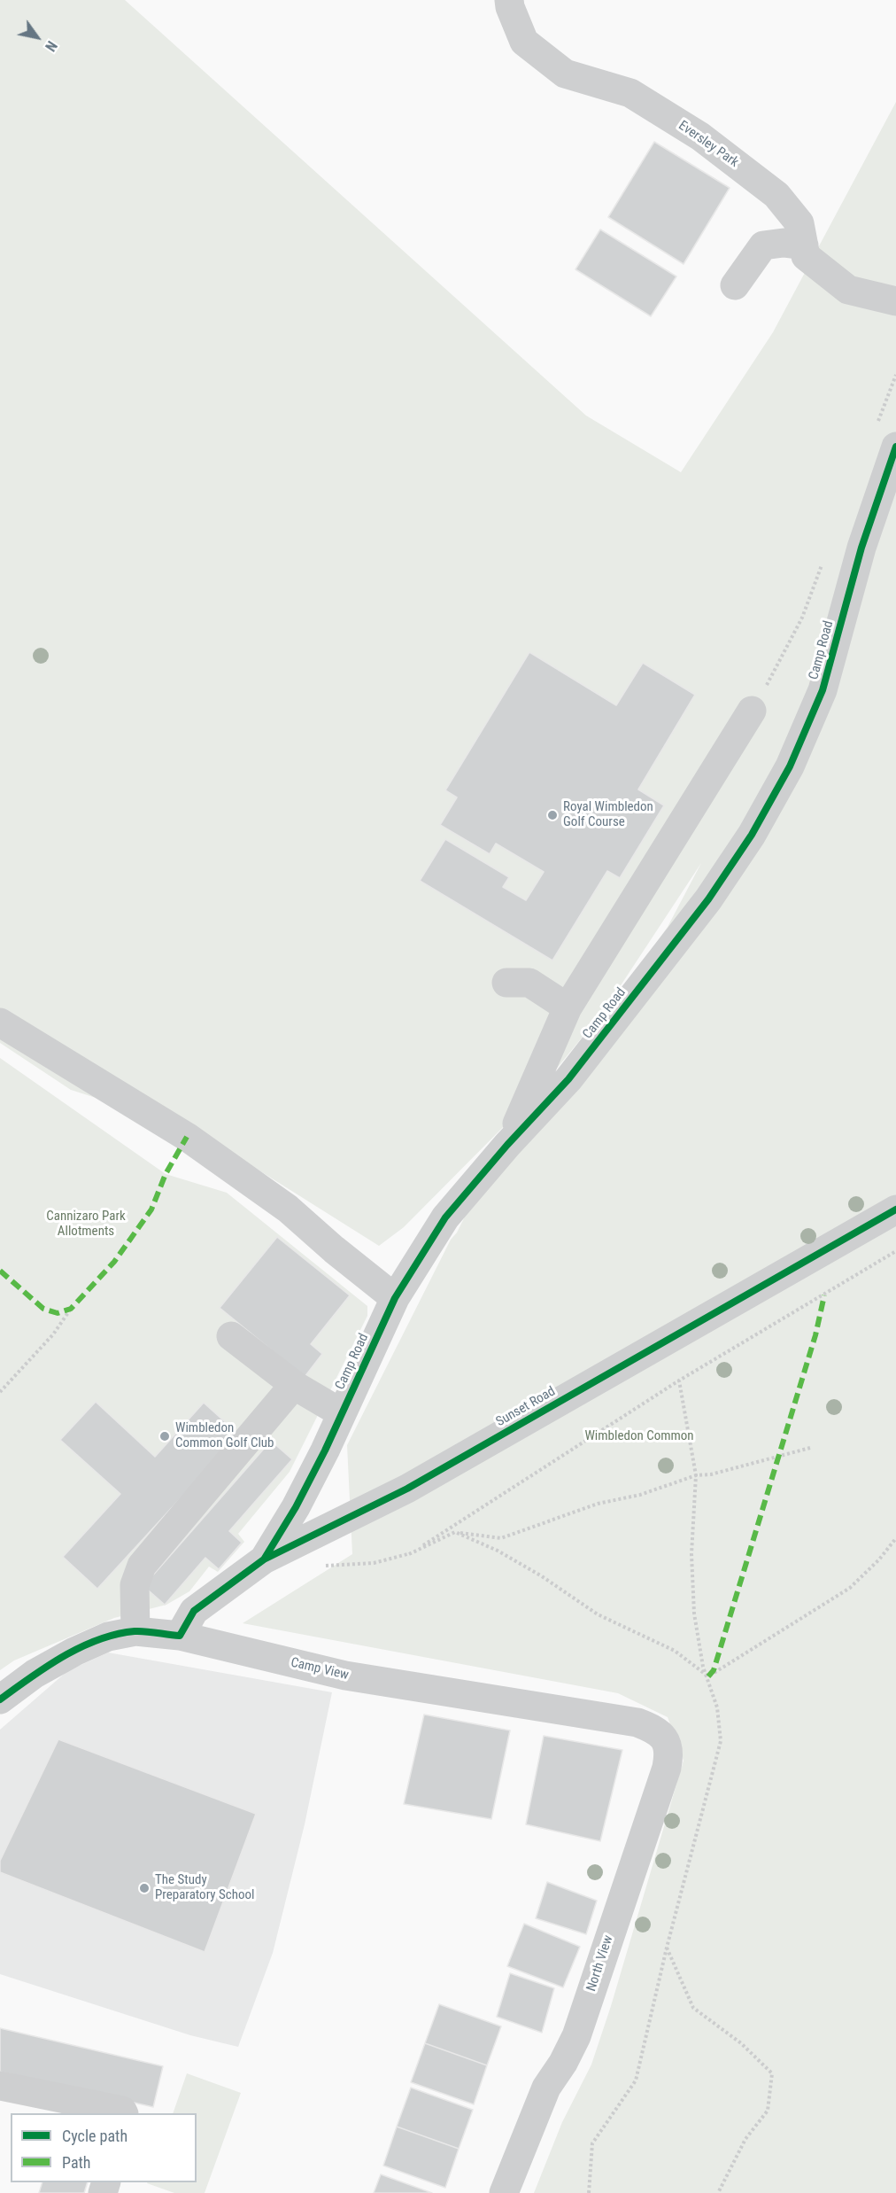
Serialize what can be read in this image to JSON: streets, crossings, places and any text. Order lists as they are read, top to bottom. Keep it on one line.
{"streets":{"street":["Eversley Park","Camp Road","Sunset Road","Camp View","North View"]},"crossings":[["Camp Road","Sunset Road"],["Sunset Road","Camp View"],["Camp View","North View"]],"parks":["Cannizaro Park Allotments","Wimbledon Common"],"places":["Royal Wimbledon Golf Course","Wimbledon Common Golf Club","The Study Preparatory School"],"legend":["Cycle path","Path"],"north":"bottom right"}
